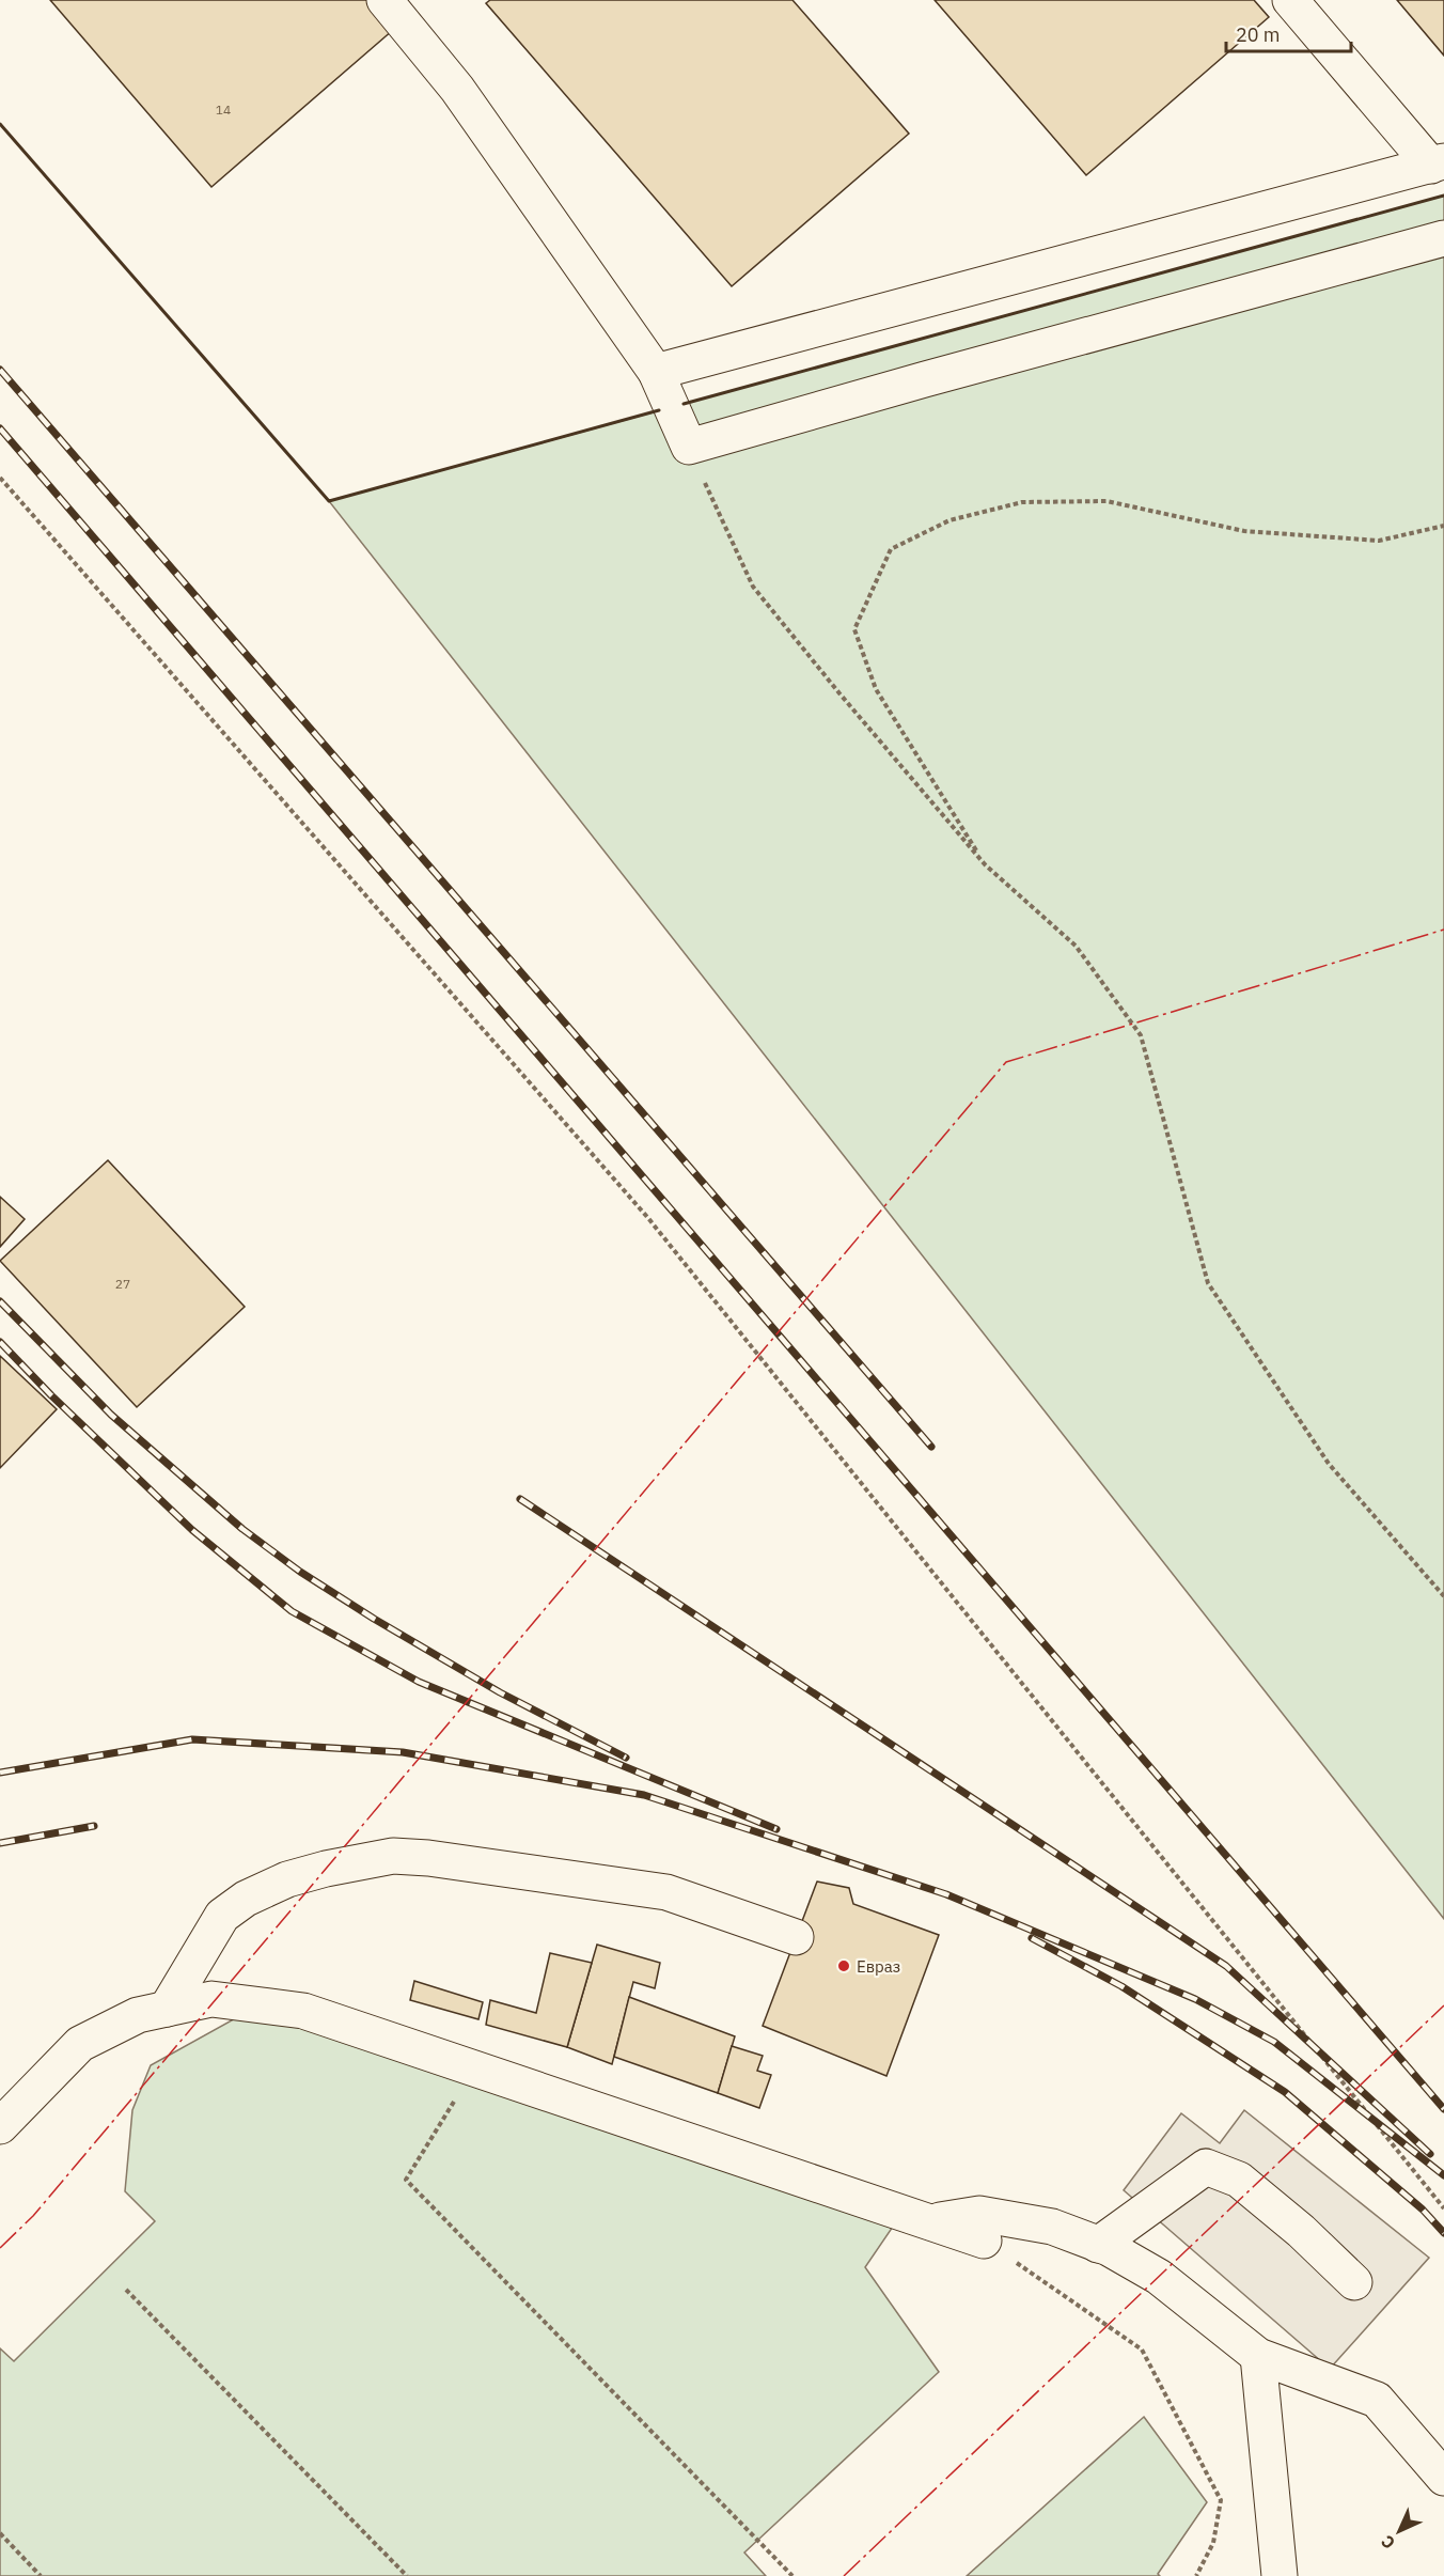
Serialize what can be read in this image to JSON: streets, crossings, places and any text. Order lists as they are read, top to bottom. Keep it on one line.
{"places":["Евраз"],"house_numbers":["14","27"],"scale_bar":"20 m","north":"bottom left"}
